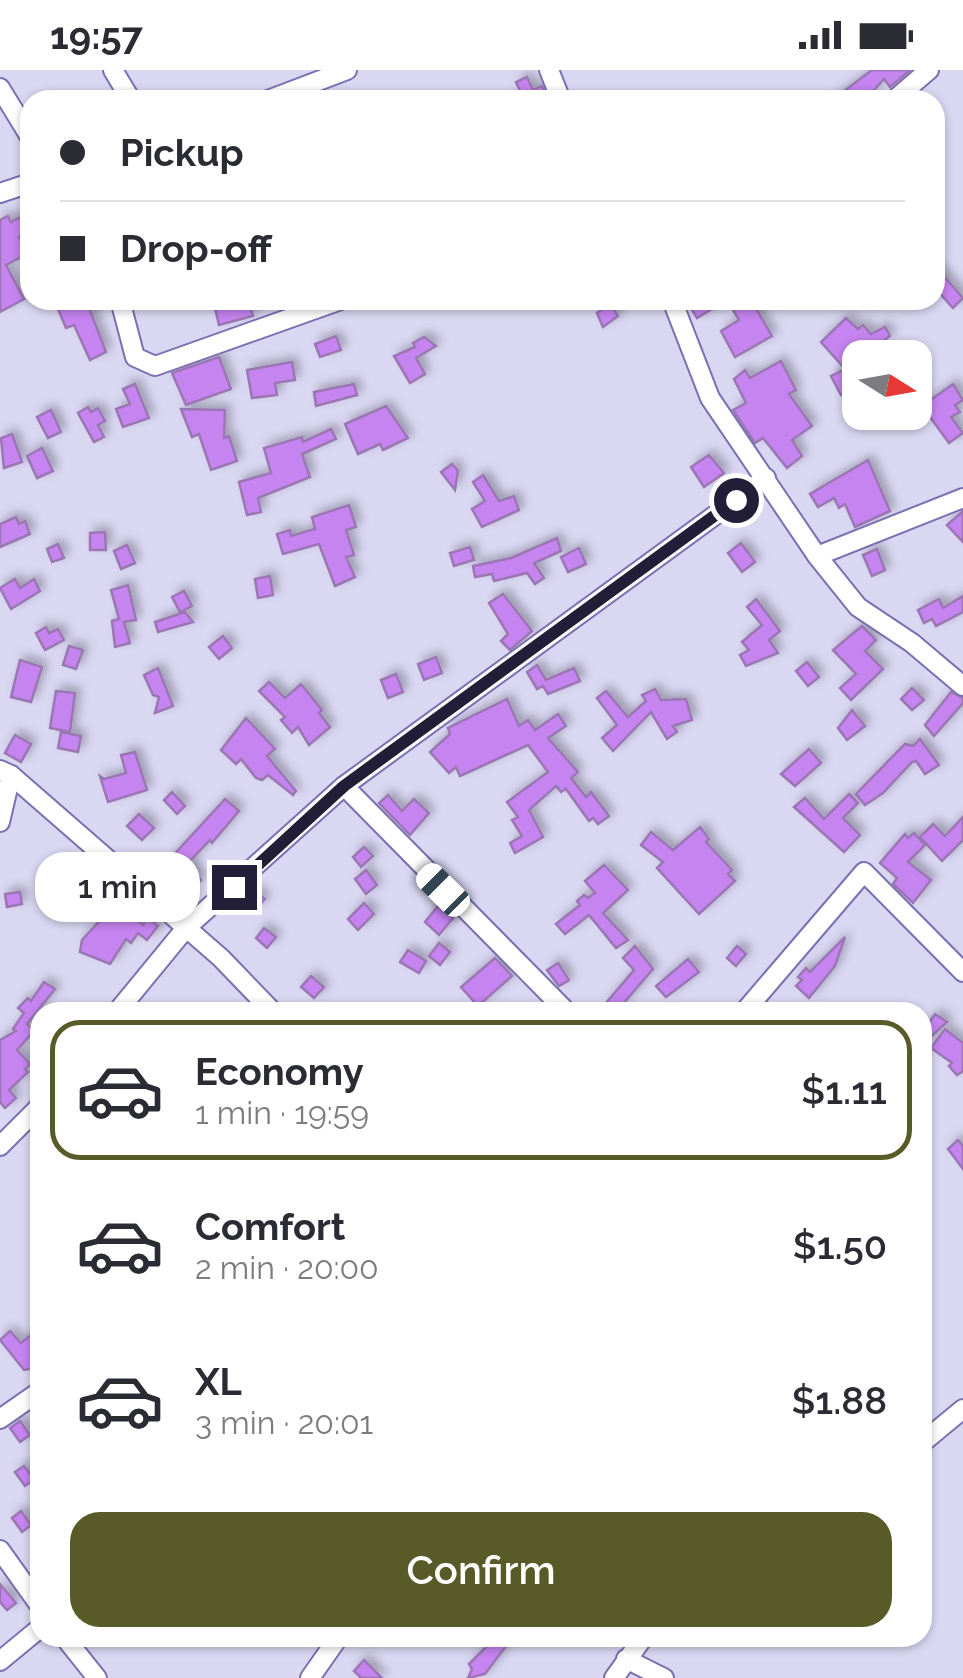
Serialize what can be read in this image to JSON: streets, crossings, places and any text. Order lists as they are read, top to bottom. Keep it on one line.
{"north":"right","page":{"status":"19:57","banner":["Pickup","Drop-off"],"bubble":"1 min","list":[{"name":"Economy","note":"1 min · 19:59","value":"$1.11"},{"name":"Comfort","note":"2 min · 20:00","value":"$1.50"},{"name":"XL","note":"3 min · 20:01","value":"$1.88"}],"buttons":"Confirm"}}
